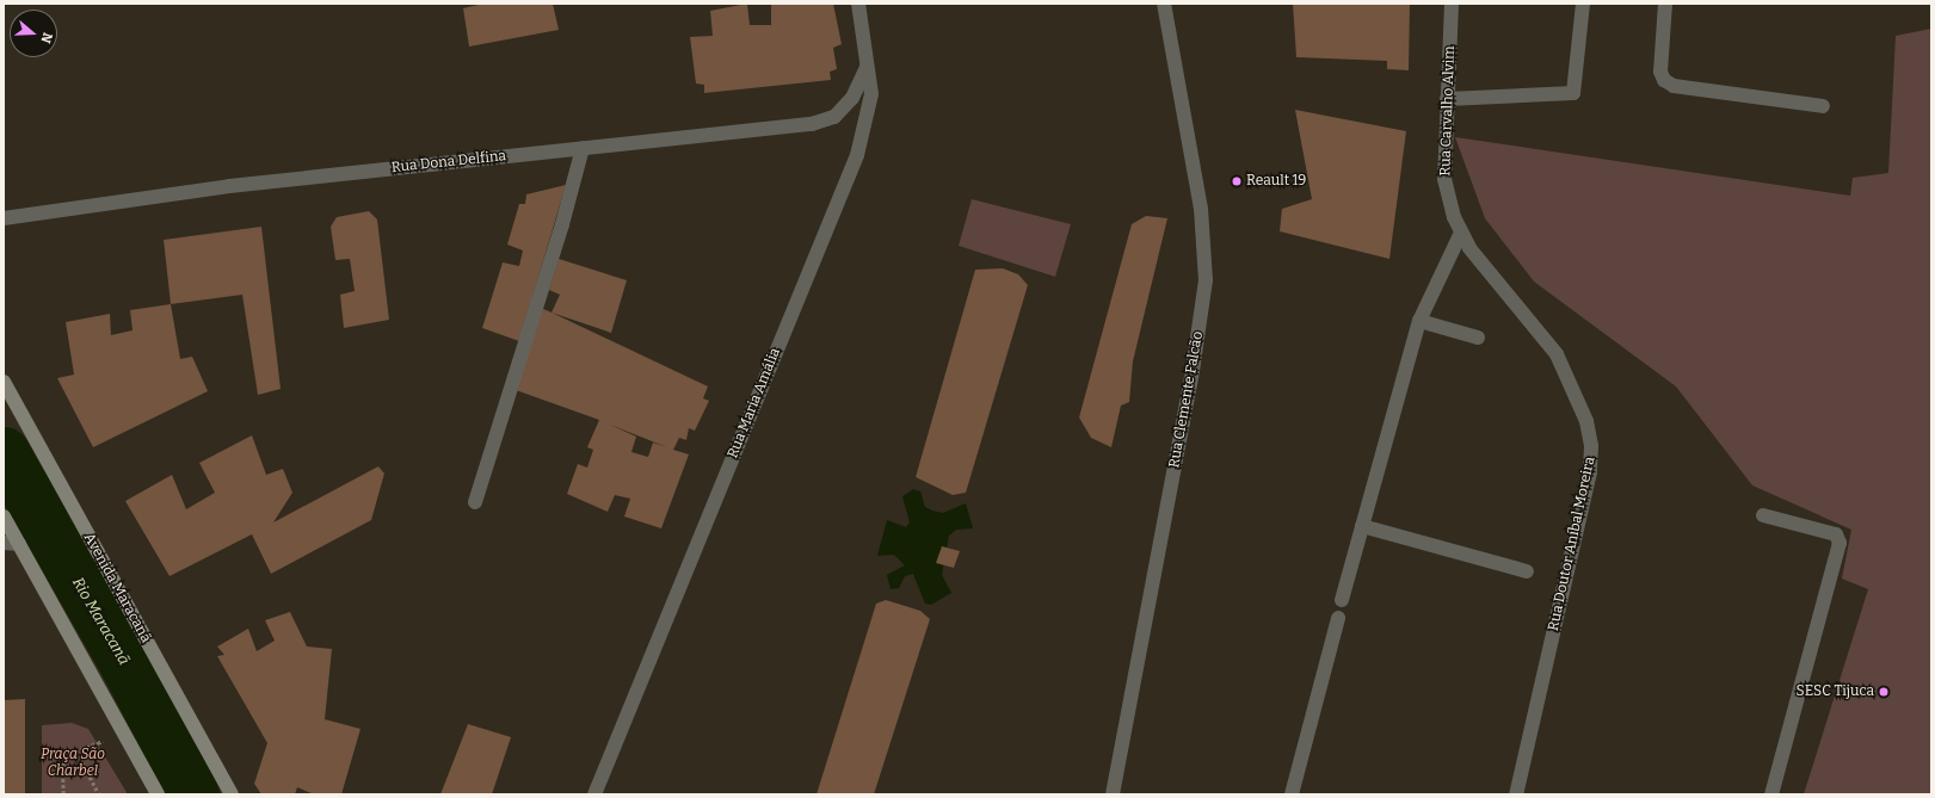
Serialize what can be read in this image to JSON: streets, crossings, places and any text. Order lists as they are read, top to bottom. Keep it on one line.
{"streets":{"main road":["Avenida Maracanã"],"street":["Rua Carvalho Alvim","Rua Dona Delfina","Rua Clemente Falcão","Rua Maria Amália","Rua Doutor Aníbal Moreira"]},"crossings":[["Rua Carvalho Alvim","Rua Doutor Aníbal Moreira"],["Rua Dona Delfina","Rua Maria Amália"]],"water":["Rio Maracanã"],"parks":["Praça São Charbel"],"places":["Reault 19","SESC Tijuca"],"north":"right"}
